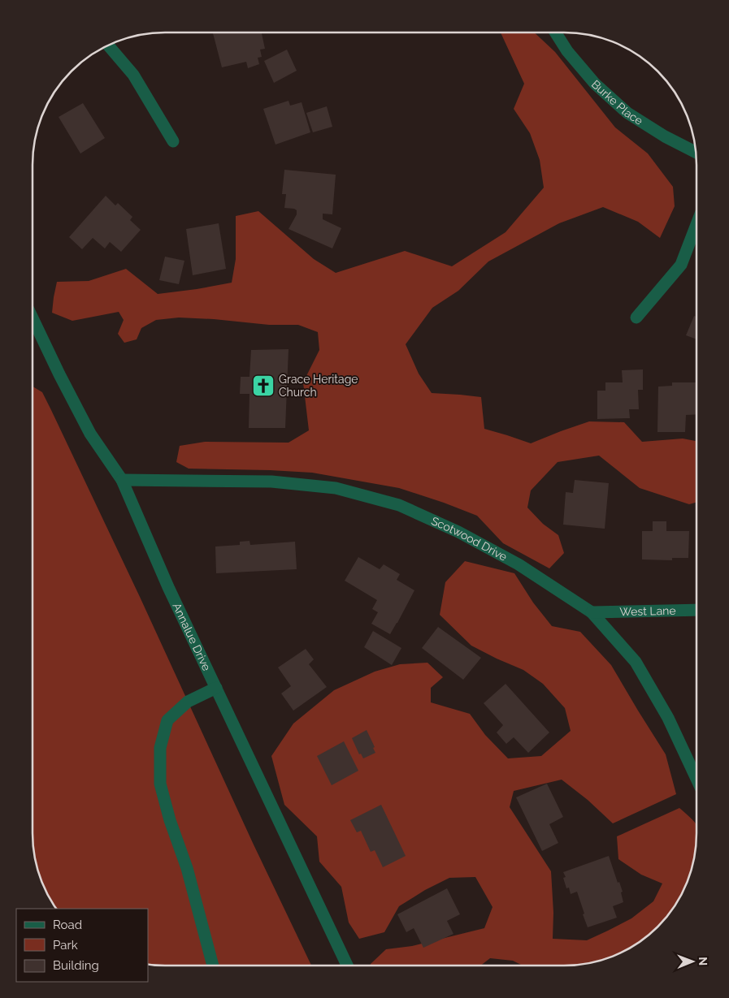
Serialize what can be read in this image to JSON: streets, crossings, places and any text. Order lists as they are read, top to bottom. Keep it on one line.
{"streets":{"street":["Burke Place","Scotwood Drive","West Lane","Annalue Drive"]},"crossings":[["Scotwood Drive","West Lane"],["Scotwood Drive","Annalue Drive"]],"places":{"church":["Grace Heritage Church"]},"legend":["Road","Park","Building"],"north":"right"}
